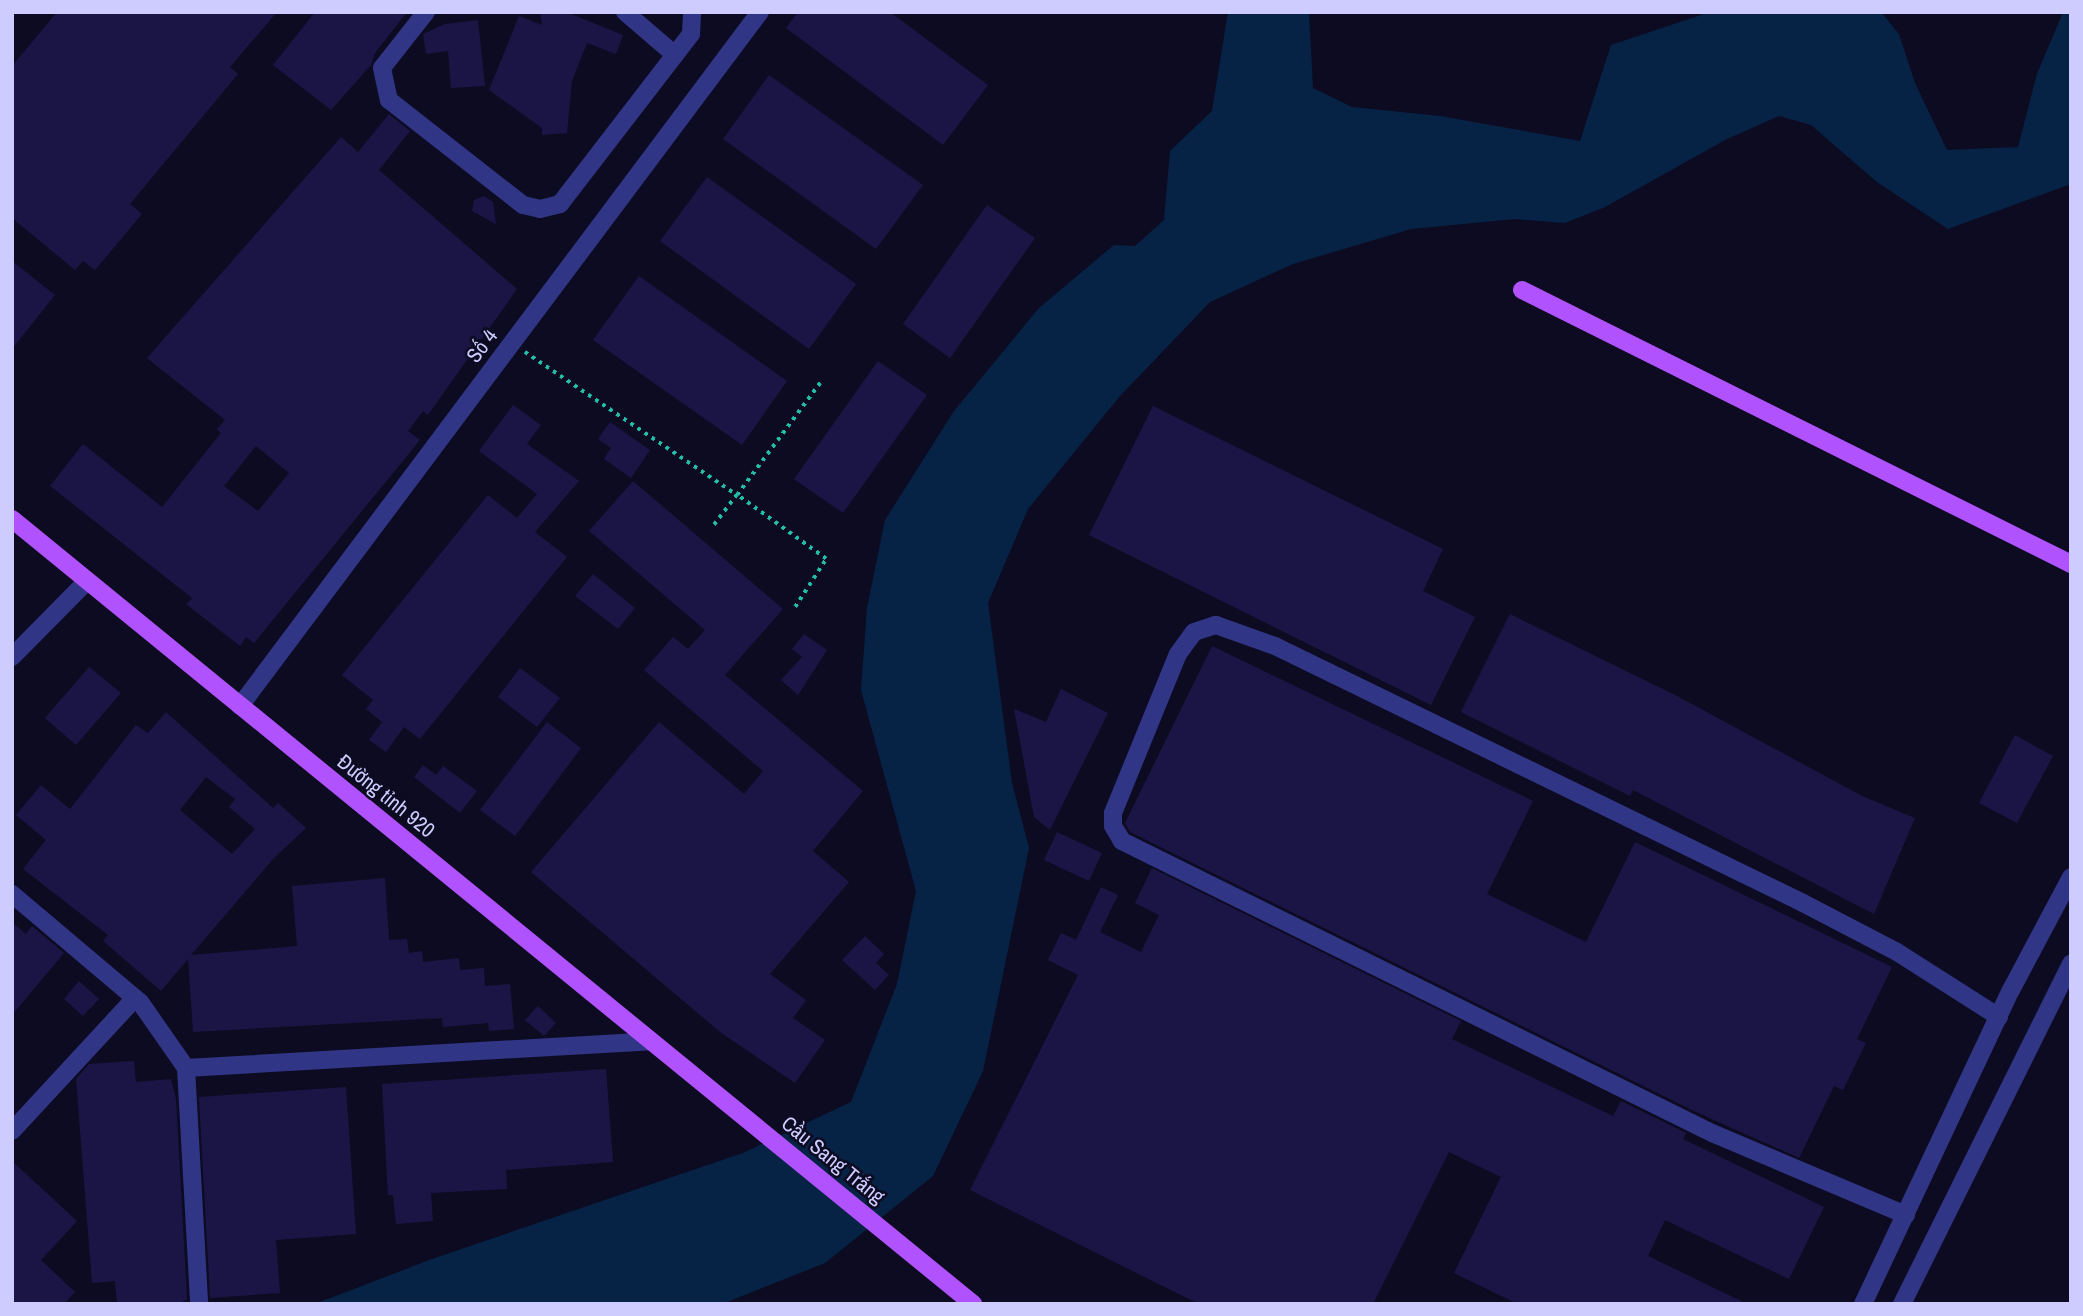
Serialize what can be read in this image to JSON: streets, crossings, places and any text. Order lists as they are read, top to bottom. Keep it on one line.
{"streets":{"main road":["Đường tỉnh 920","Cầu Sang Trắng"],"street":["Số 4"]},"crossings":[["Số 4","Đường tỉnh 920"],["Đường tỉnh 920","Cầu Sang Trắng"]]}
